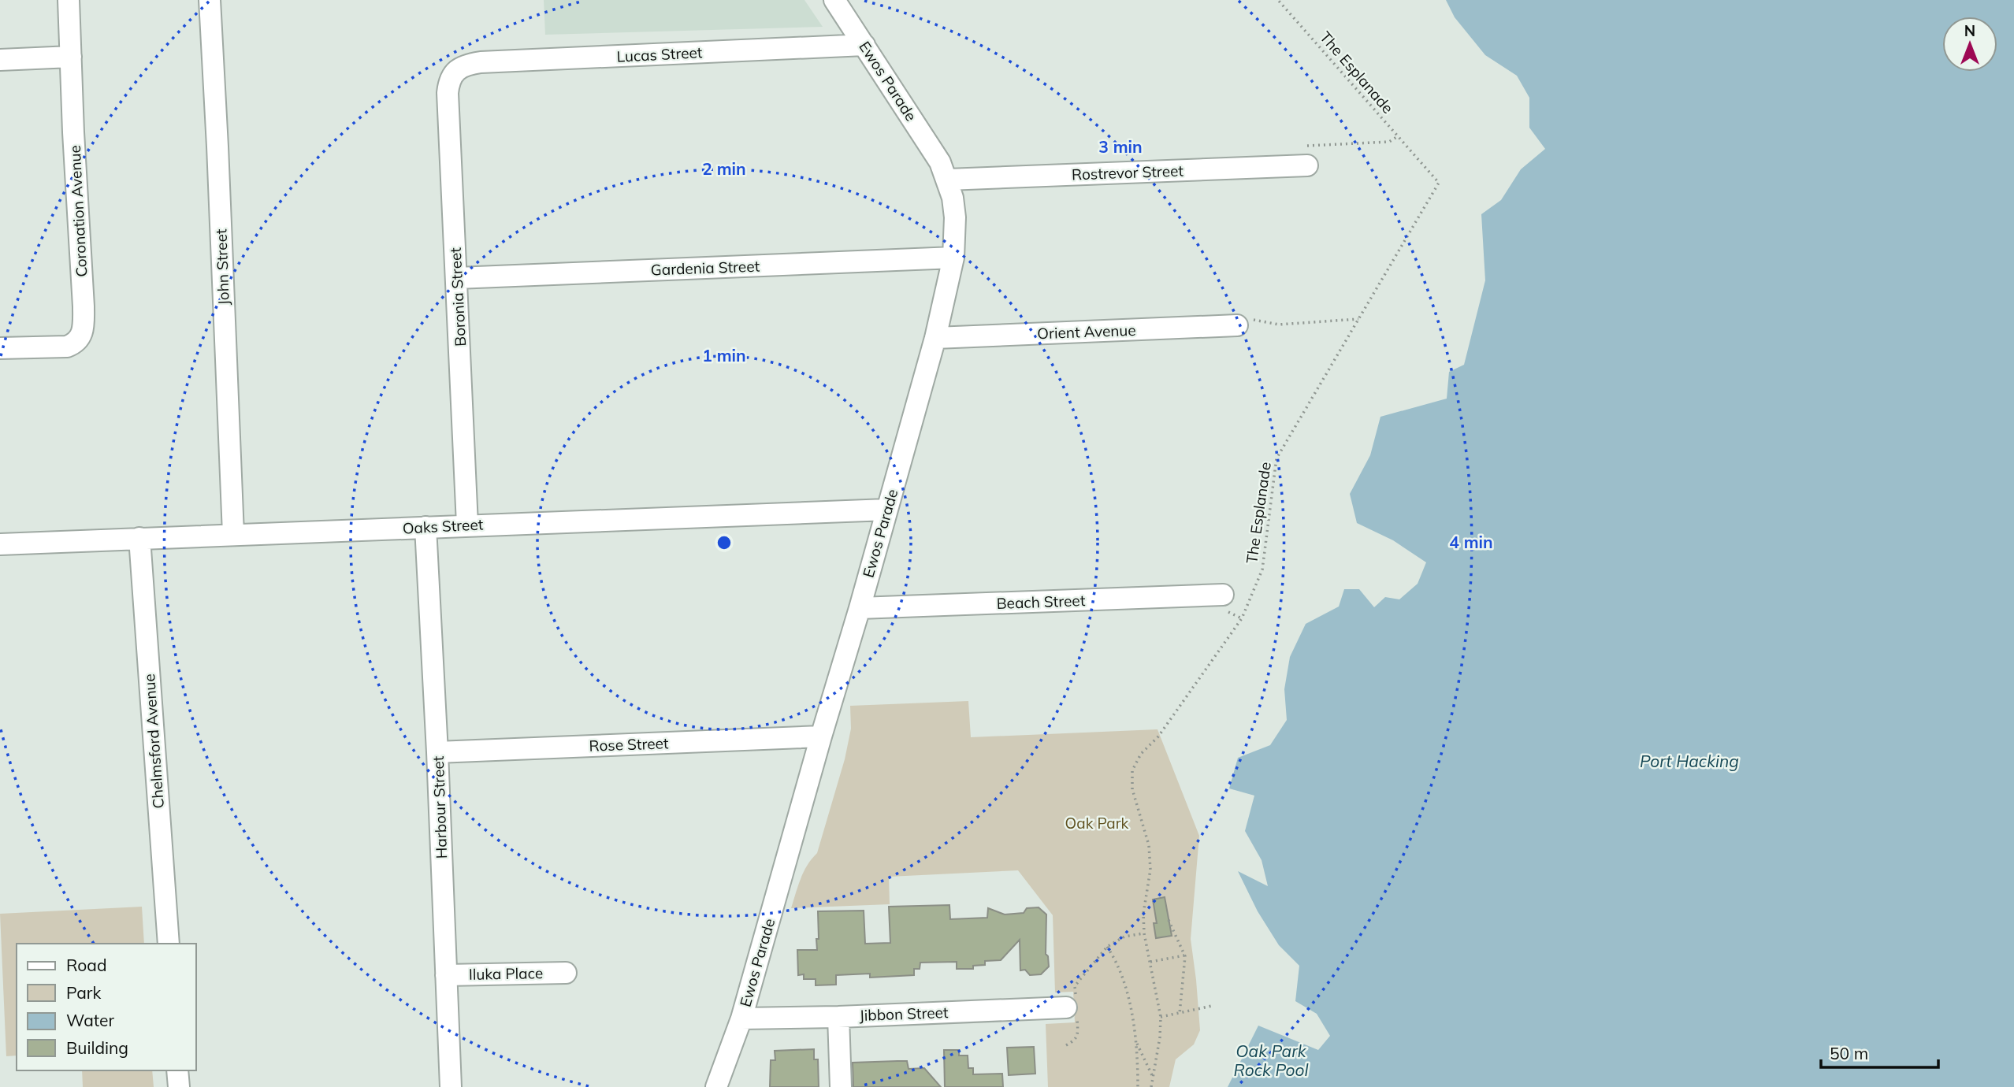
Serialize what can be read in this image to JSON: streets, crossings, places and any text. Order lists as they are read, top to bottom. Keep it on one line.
{"streets":{"street":["Lucas Street","Ewos Parade","Rostrevor Street","Coronation Avenue","John Street","Gardenia Street","Boronia Street","Orient Avenue","Oaks Street","Beach Street","Chelmsford Avenue","Rose Street","Harbour Street","Iluka Place","Jibbon Street"],"path":["The Esplanade"]},"crossings":[["Lucas Street","Ewos Parade"],["Lucas Street","Boronia Street"],["Ewos Parade","Rostrevor Street"],["Ewos Parade","Gardenia Street"],["Ewos Parade","Orient Avenue"],["Ewos Parade","Oaks Street"],["Ewos Parade","Beach Street"],["Ewos Parade","Rose Street"],["Ewos Parade","Jibbon Street"],["John Street","Oaks Street"],["Gardenia Street","Boronia Street"],["Boronia Street","Oaks Street"],["Oaks Street","Chelmsford Avenue"],["Oaks Street","Harbour Street"],["Rose Street","Harbour Street"],["Harbour Street","Iluka Place"]],"water":["Port Hacking","Oak Park Rock Pool"],"parks":["Oak Park"],"legend":["Road","Park","Water","Building"],"scale_bar":"50 m","north":"top","rings":["3 min","2 min","1 min","4 min"]}
